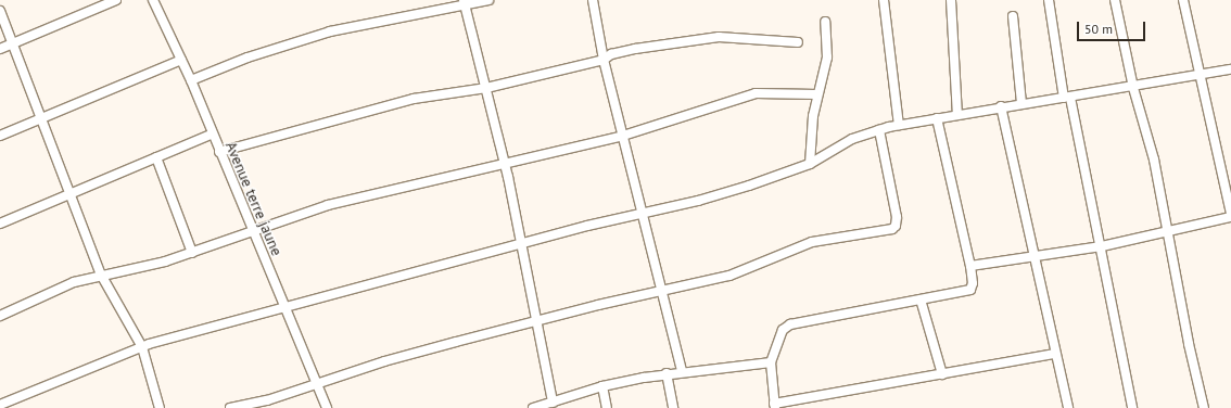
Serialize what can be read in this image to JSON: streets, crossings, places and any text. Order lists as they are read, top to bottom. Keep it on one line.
{"streets":{"street":["Avenue terre jaune"]},"scale_bar":"50 m"}
